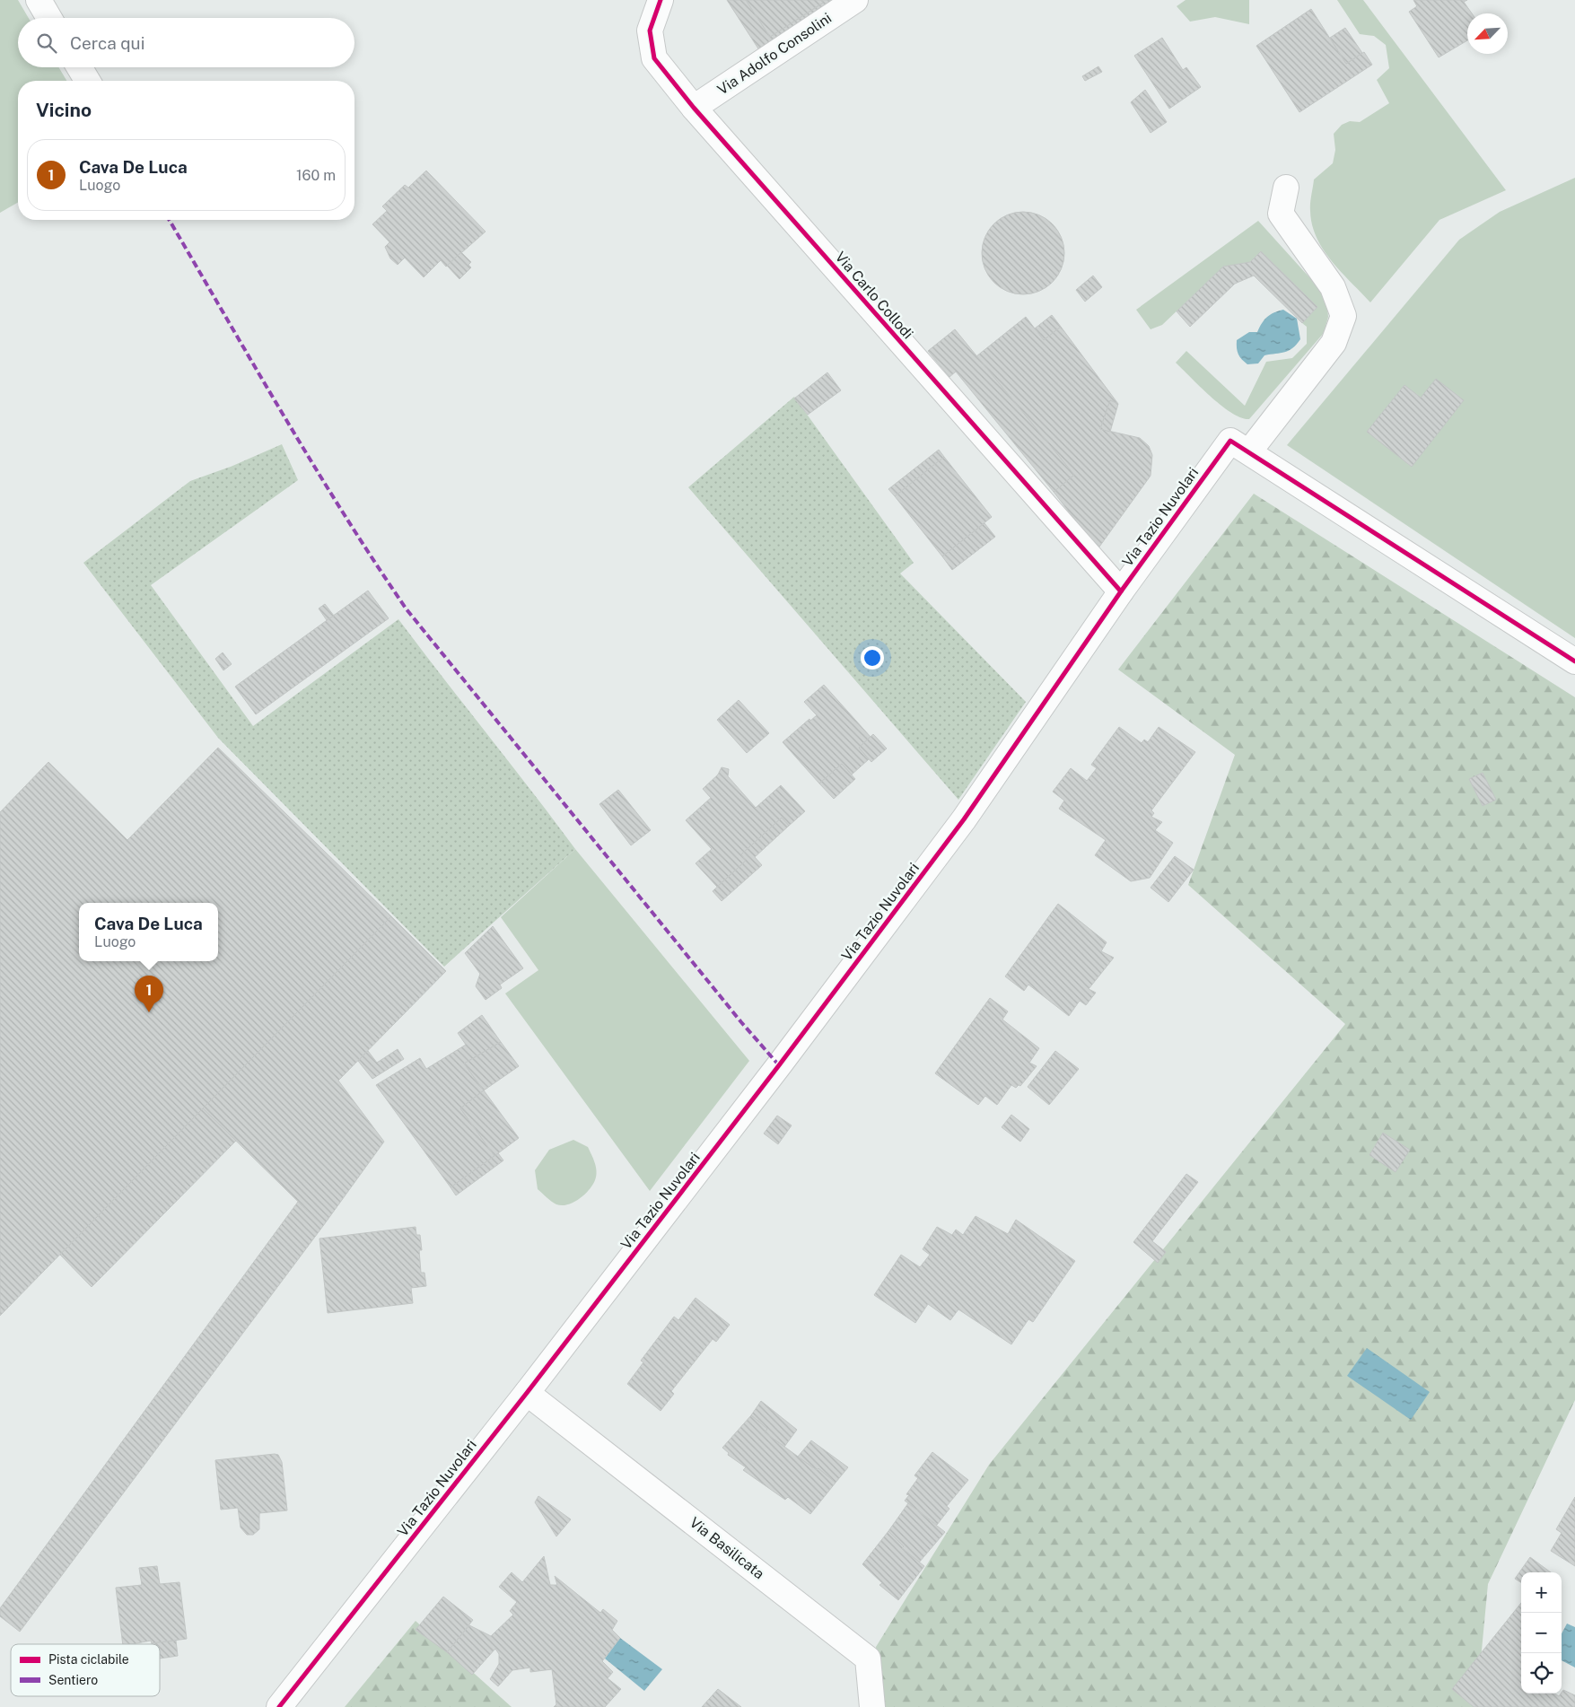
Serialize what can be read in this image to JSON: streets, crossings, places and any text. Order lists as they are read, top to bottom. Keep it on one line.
{"streets":{"street":["Via Adolfo Consolini","Via Carlo Collodi","Via Tazio Nuvolari","Via Basilicata"]},"crossings":[["Via Adolfo Consolini","Via Carlo Collodi"],["Via Carlo Collodi","Via Tazio Nuvolari"],["Via Tazio Nuvolari","Via Basilicata"]],"legend":["Pista ciclabile","Sentiero"],"north":"bottom left","page":{"search":"Cerca qui","heading":"Vicino","list":[{"mark":"1","name":"Cava De Luca","note":"Luogo","value":"160 m"}],"popup":["Cava De Luca","Luogo"],"pins":"1","map_buttons":["+","−"]}}
